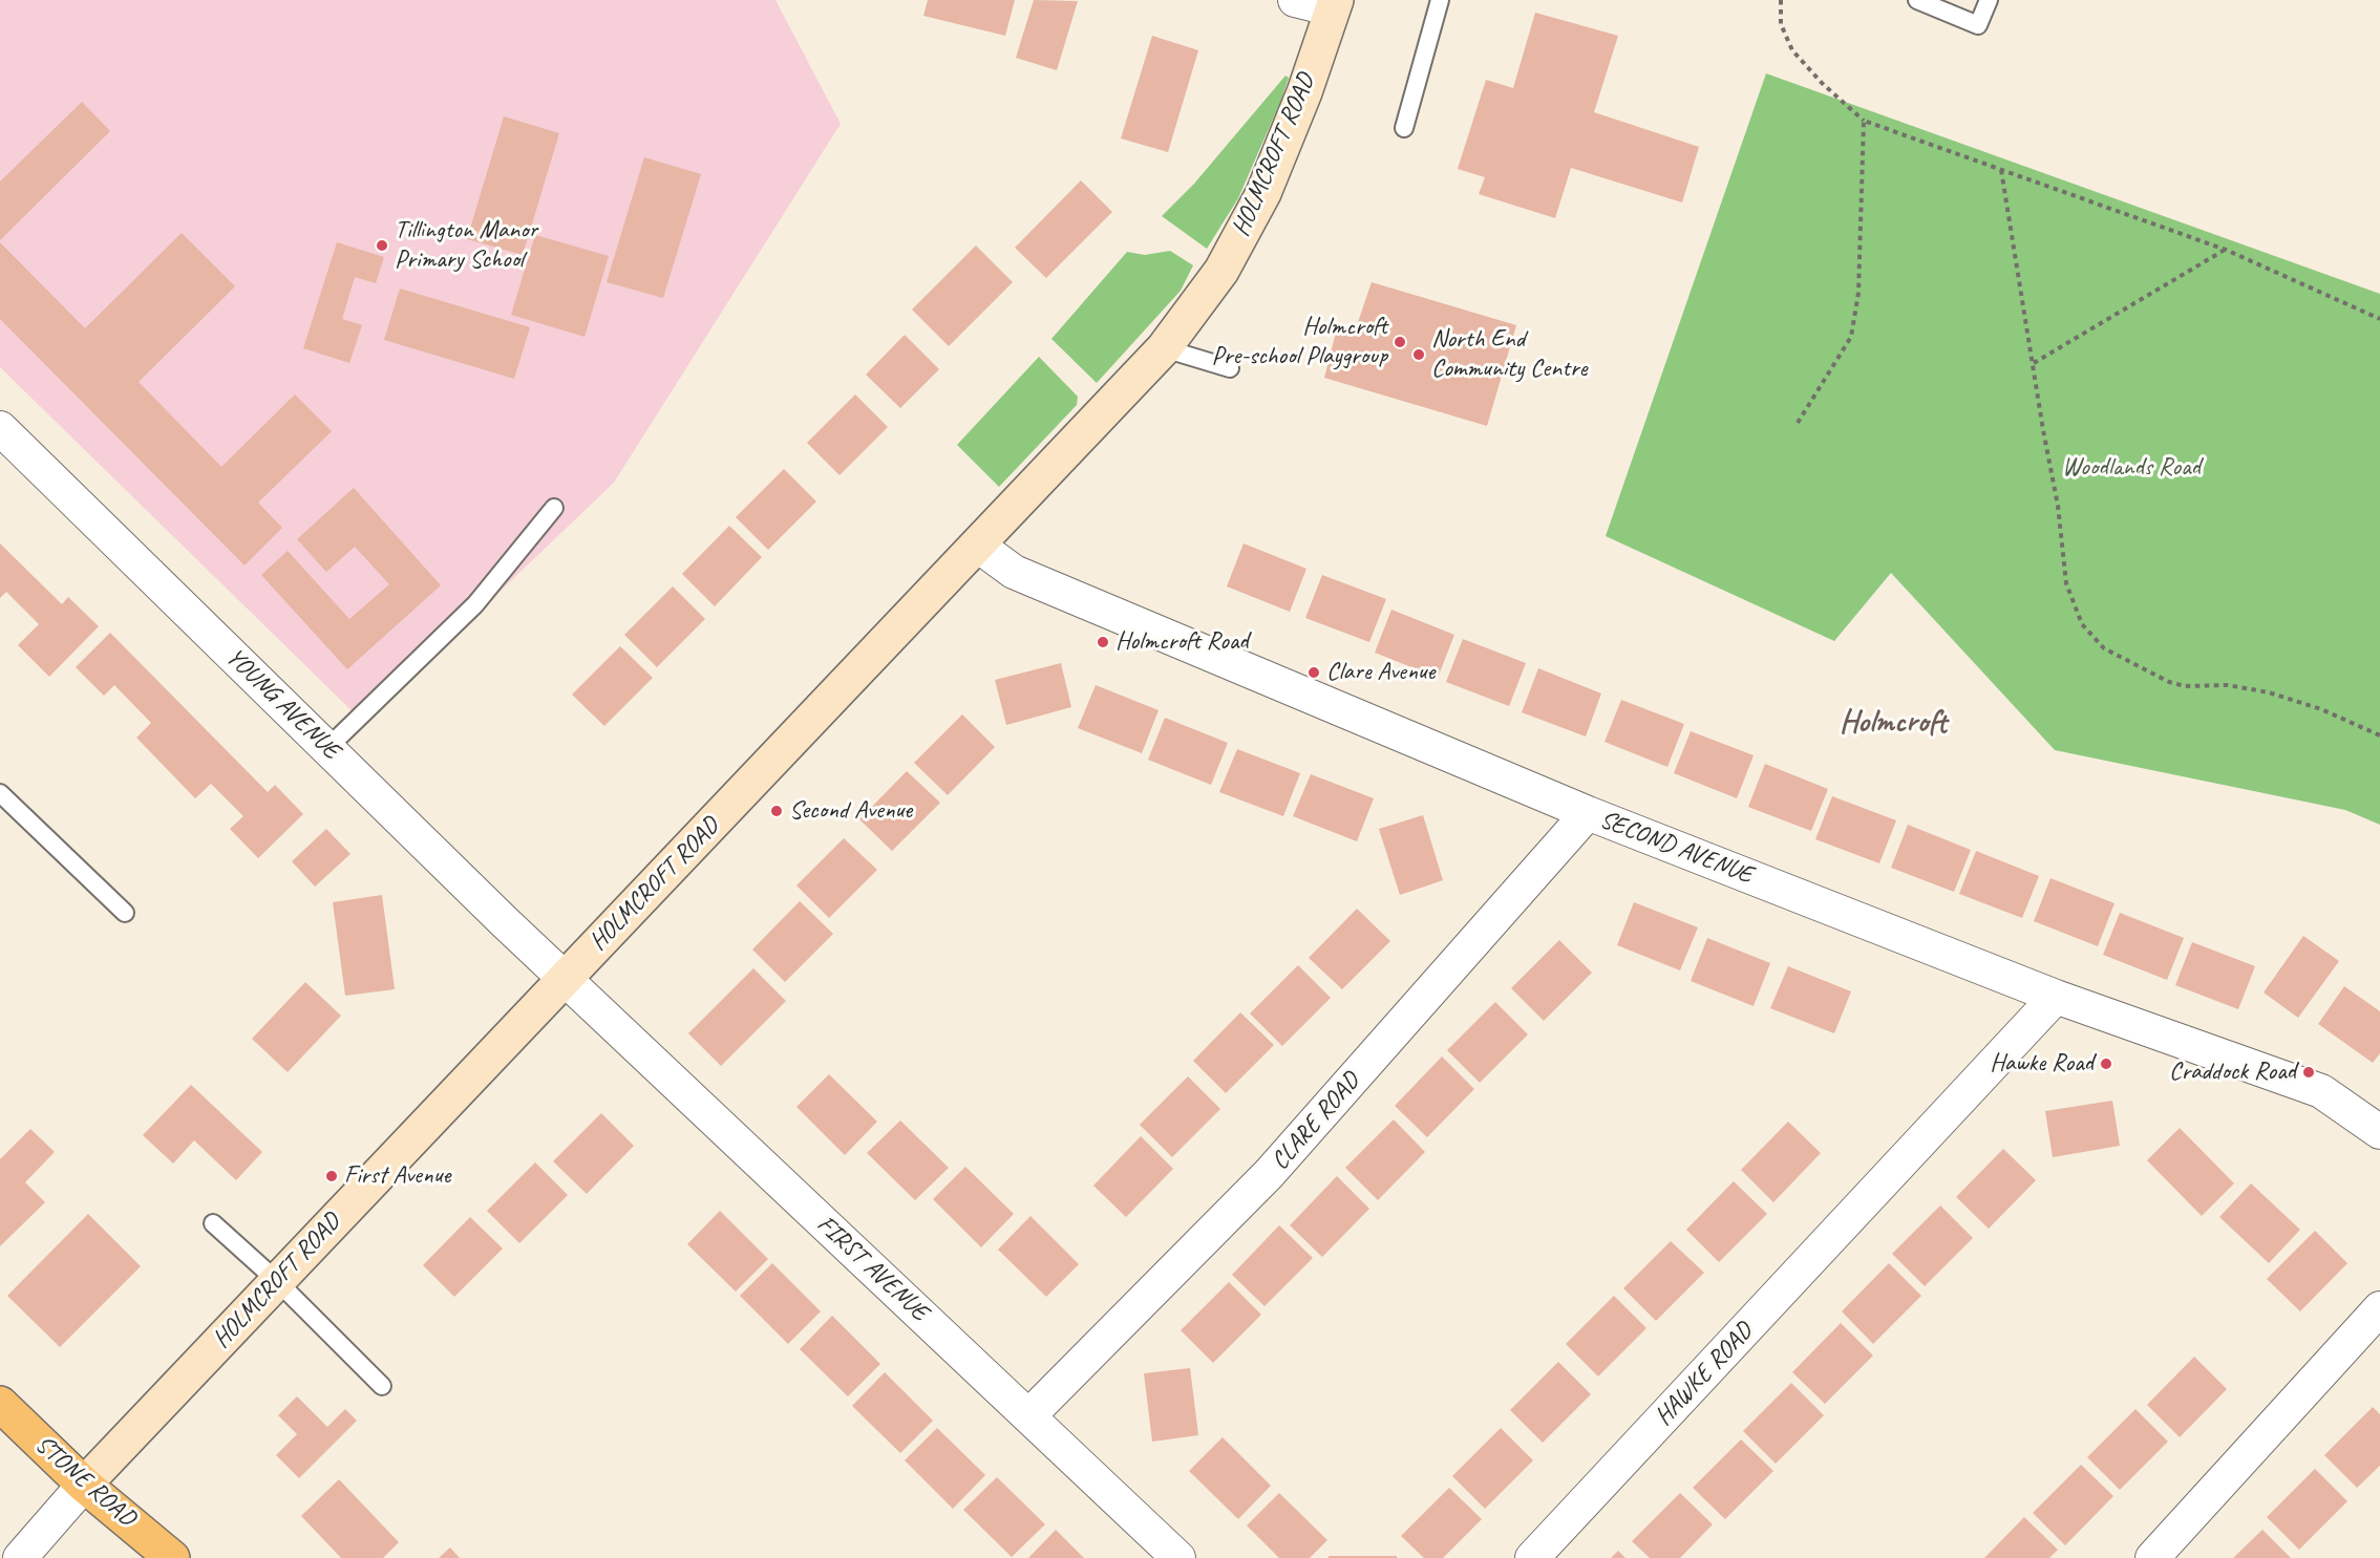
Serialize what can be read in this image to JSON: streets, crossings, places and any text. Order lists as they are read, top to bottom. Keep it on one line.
{"streets":{"highway":["STONE ROAD"],"street":["HOLMCROFT ROAD","YOUNG AVENUE","SECOND AVENUE","CLARE ROAD","FIRST AVENUE","HAWKE ROAD"]},"crossings":[["HOLMCROFT ROAD","YOUNG AVENUE"],["HOLMCROFT ROAD","SECOND AVENUE"],["HOLMCROFT ROAD","FIRST AVENUE"],["HOLMCROFT ROAD","STONE ROAD"],["YOUNG AVENUE","FIRST AVENUE"],["SECOND AVENUE","CLARE ROAD"],["SECOND AVENUE","HAWKE ROAD"],["CLARE ROAD","FIRST AVENUE"]],"districts":["Holmcroft"],"parks":["Woodlands Road"],"places":["Tillington Manor Primary School","Holmcroft Pre-school Playgroup","North End Community Centre","Holmcroft Road","Clare Avenue","Second Avenue","Hawke Road","Craddock Road","First Avenue"]}
